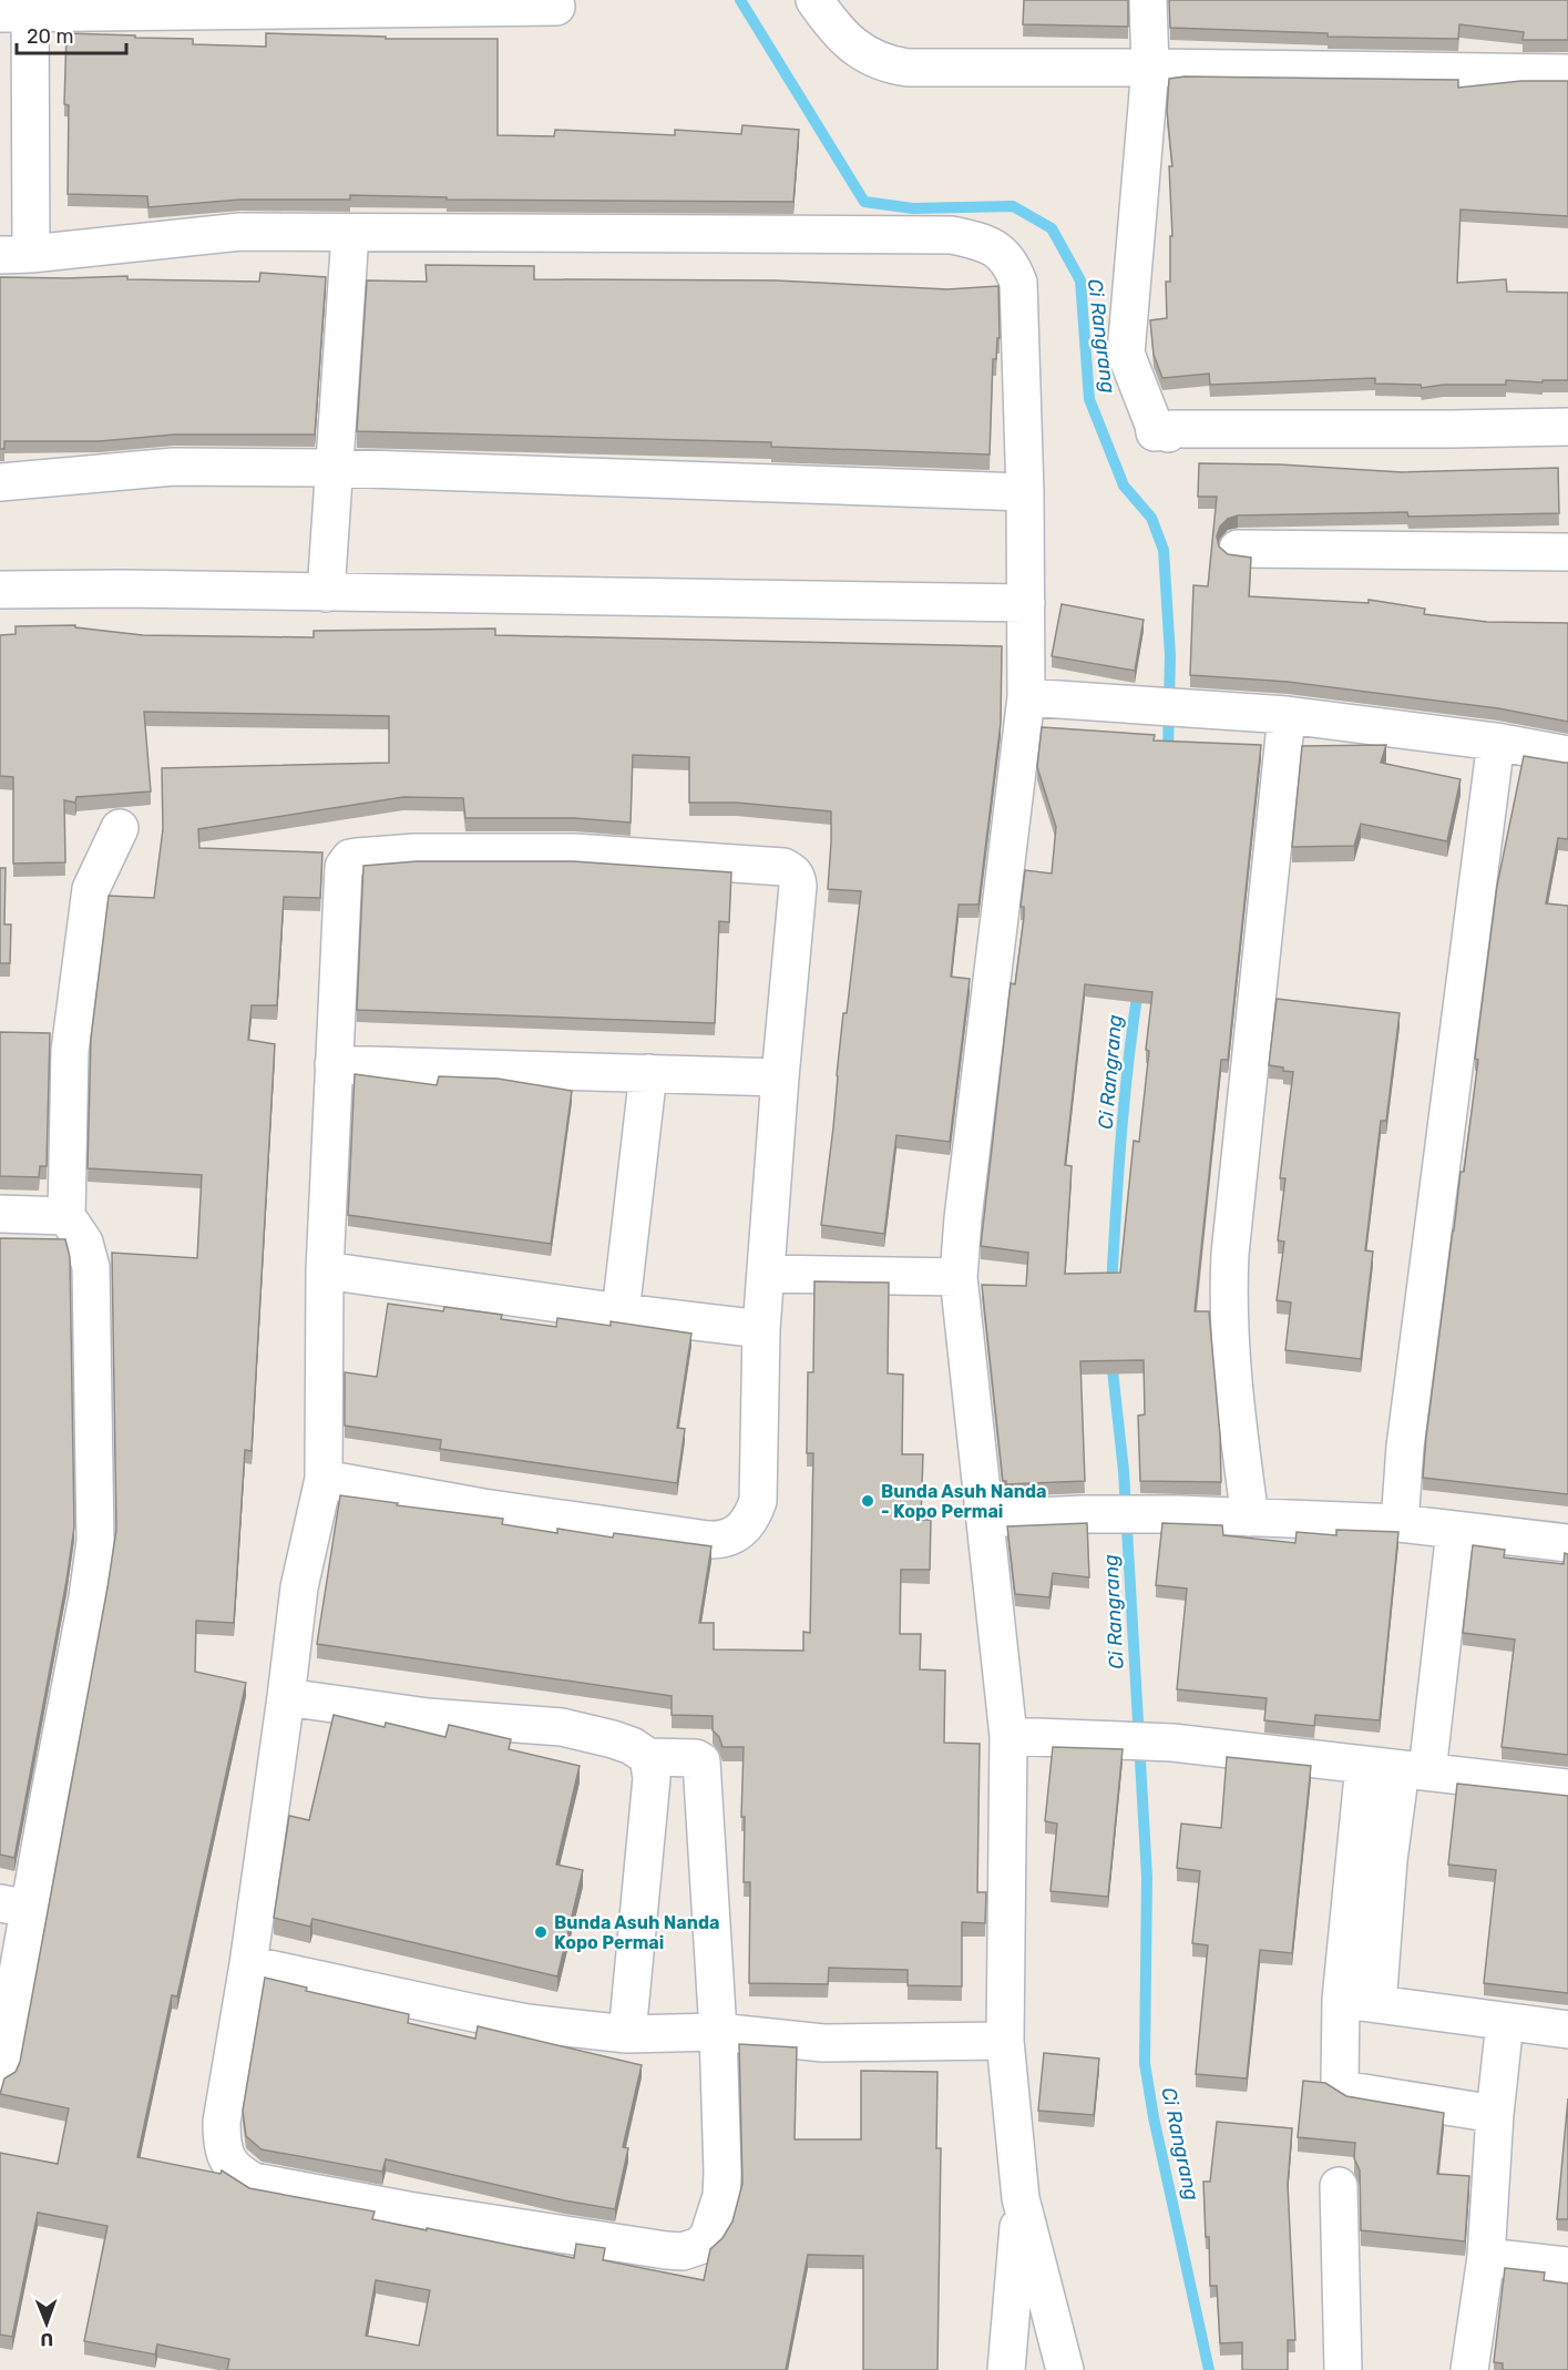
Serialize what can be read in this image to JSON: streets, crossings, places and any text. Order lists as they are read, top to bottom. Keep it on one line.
{"water":["Ci Rangrang"],"places":["Bunda Asuh Nanda - Kopo Permai","Bunda Asuh Nanda Kopo Permai"],"scale_bar":"20 m","north":"bottom"}
